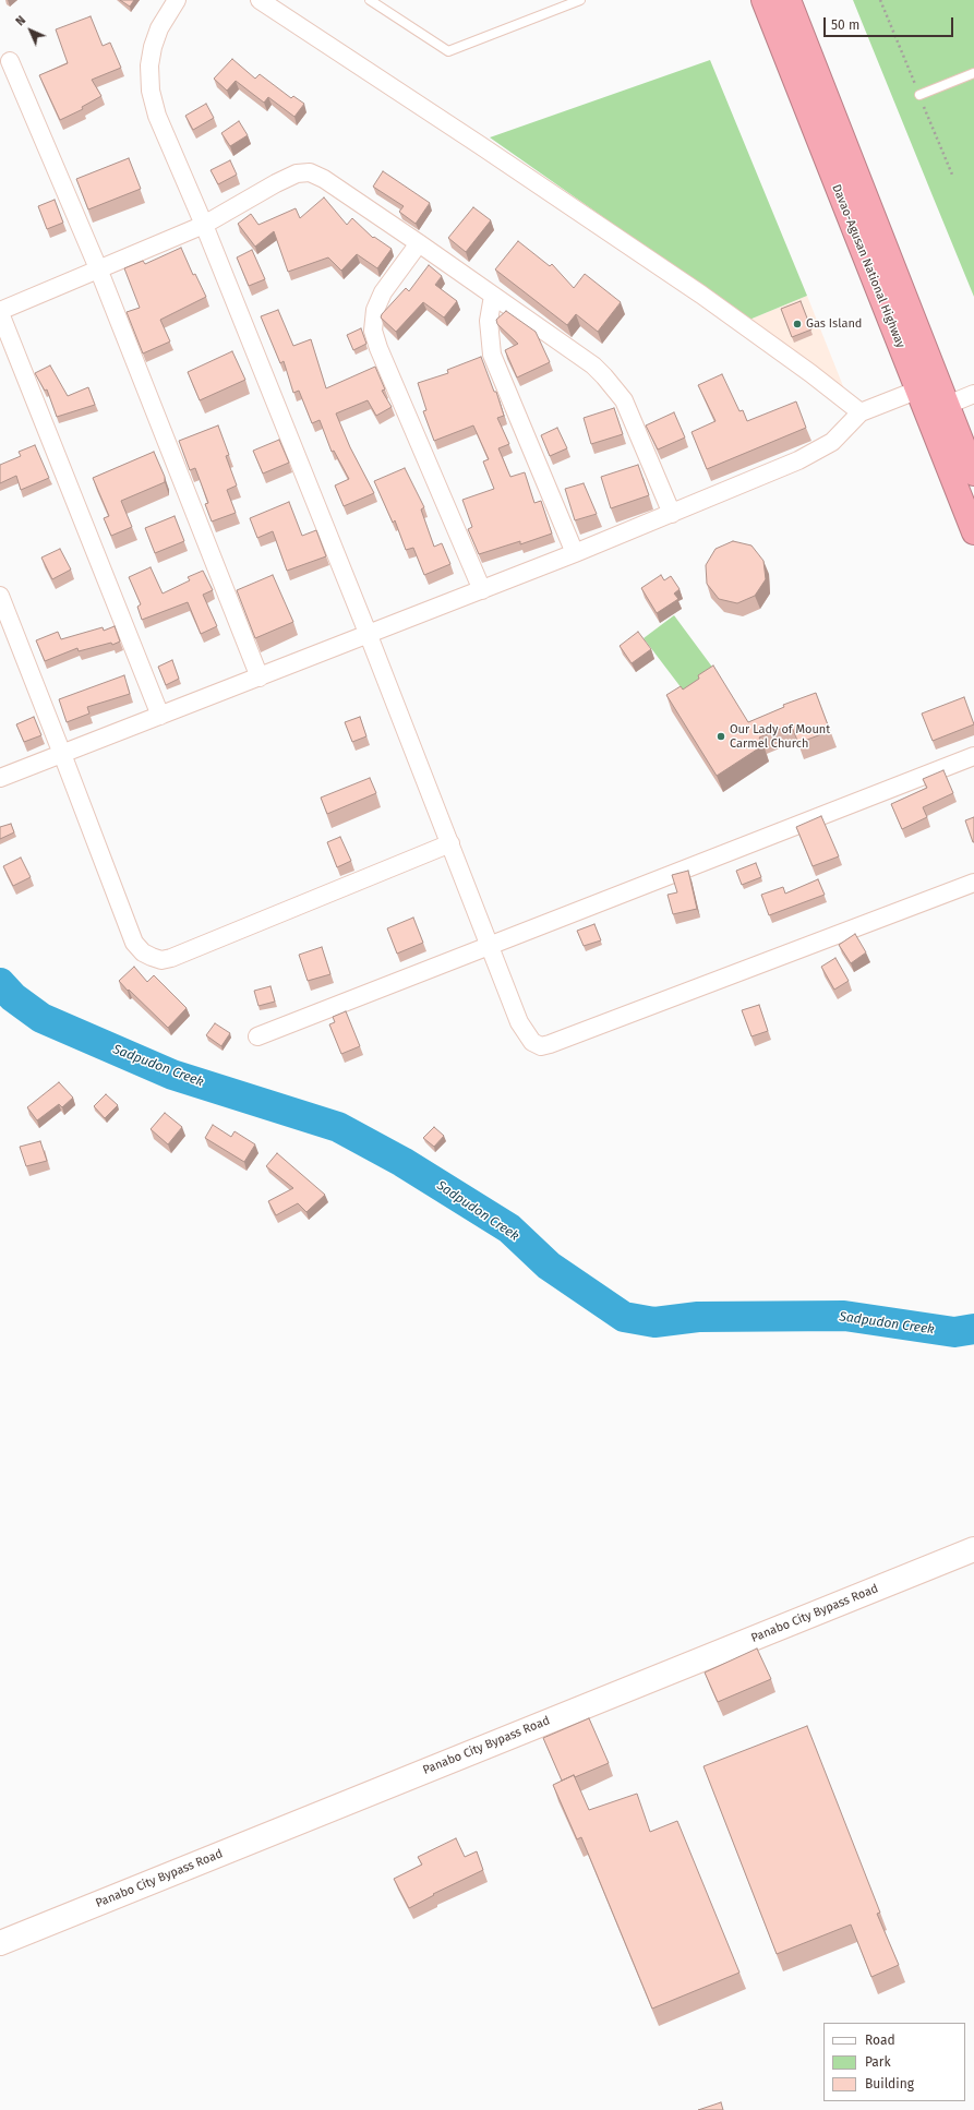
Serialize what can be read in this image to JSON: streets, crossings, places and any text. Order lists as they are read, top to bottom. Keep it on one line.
{"streets":{"highway":["Davao-Agusan National Highway"],"main road":["Panabo City Bypass Road"]},"water":["Sadpudon Creek"],"places":["Gas Island","Our Lady of Mount Carmel Church"],"legend":["Road","Park","Building"],"scale_bar":"50 m","north":"top left"}
